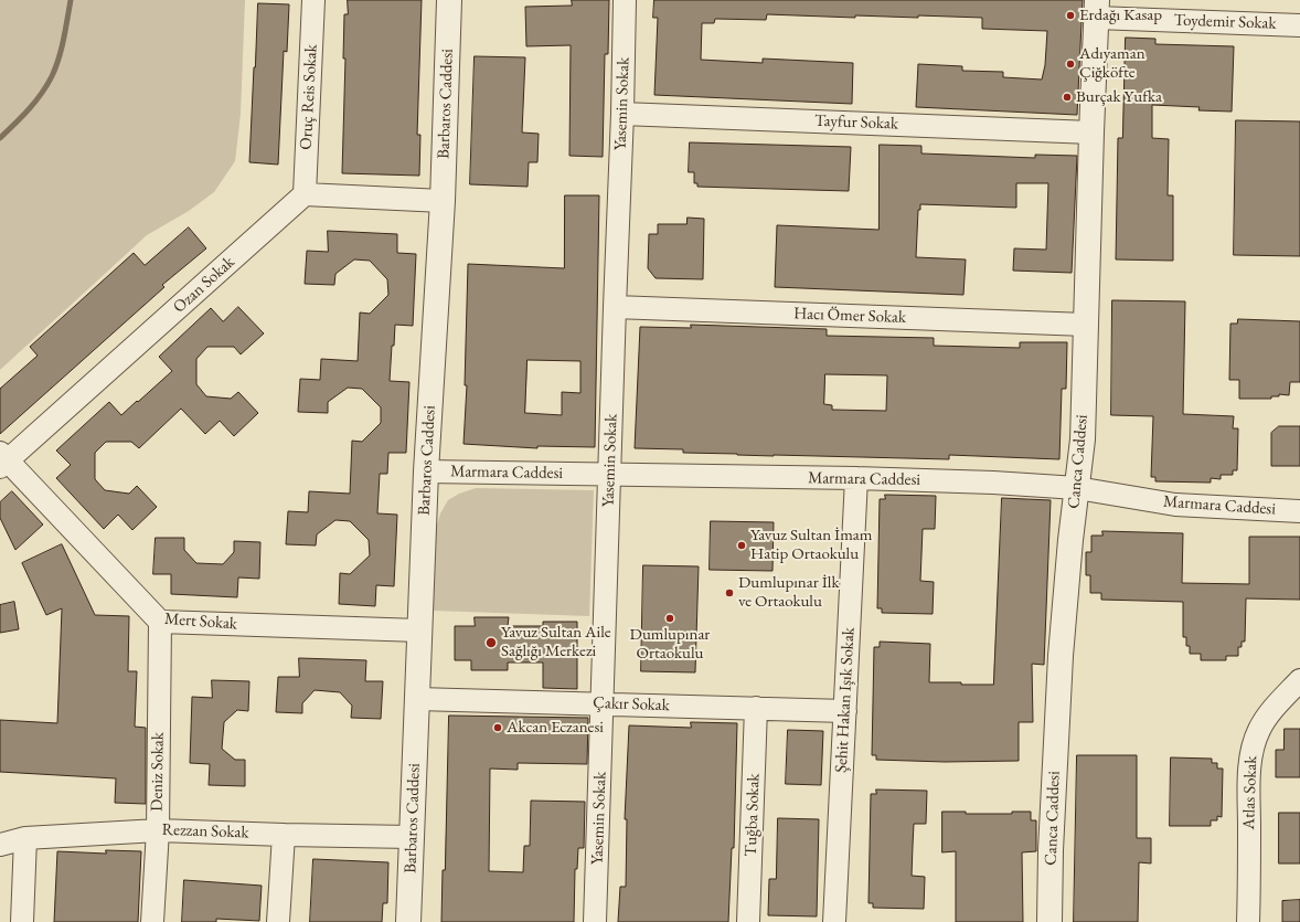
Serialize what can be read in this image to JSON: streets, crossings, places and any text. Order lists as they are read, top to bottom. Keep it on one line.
{"streets":{"street":["Toydemir Sokak","Oruç Reis Sokak","Barbaros Caddesi","Yasemin Sokak","Tayfur Sokak","Ozan Sokak","Hacı Ömer Sokak","Canca Caddesi","Marmara Caddesi","Mert Sokak","Şehit Hakan Işık Sokak","Çakır Sokak","Deniz Sokak","Atlas Sokak","Tuğba Sokak","Rezzan Sokak"]},"crossings":[["Toydemir Sokak","Canca Caddesi"],["Oruç Reis Sokak","Ozan Sokak"],["Barbaros Caddesi","Marmara Caddesi"],["Barbaros Caddesi","Mert Sokak"],["Barbaros Caddesi","Çakır Sokak"],["Barbaros Caddesi","Rezzan Sokak"],["Yasemin Sokak","Tayfur Sokak"],["Yasemin Sokak","Hacı Ömer Sokak"],["Yasemin Sokak","Marmara Caddesi"],["Yasemin Sokak","Çakır Sokak"],["Tayfur Sokak","Canca Caddesi"],["Ozan Sokak","Mert Sokak"],["Hacı Ömer Sokak","Canca Caddesi"],["Canca Caddesi","Marmara Caddesi"],["Marmara Caddesi","Şehit Hakan Işık Sokak"],["Mert Sokak","Deniz Sokak"],["Şehit Hakan Işık Sokak","Çakır Sokak"],["Çakır Sokak","Tuğba Sokak"],["Deniz Sokak","Rezzan Sokak"]],"places":["Erdağı Kasap","Adıyaman Çiğköfte","Burçak Yufka","Yavuz Sultan İmam Hatip Ortaokulu","Dumlupınar İlk ve Ortaokulu","Dumlupınar Ortaokulu","Yavuz Sultan Aile Sağlığı Merkezi","Akcan Eczanesi"]}
